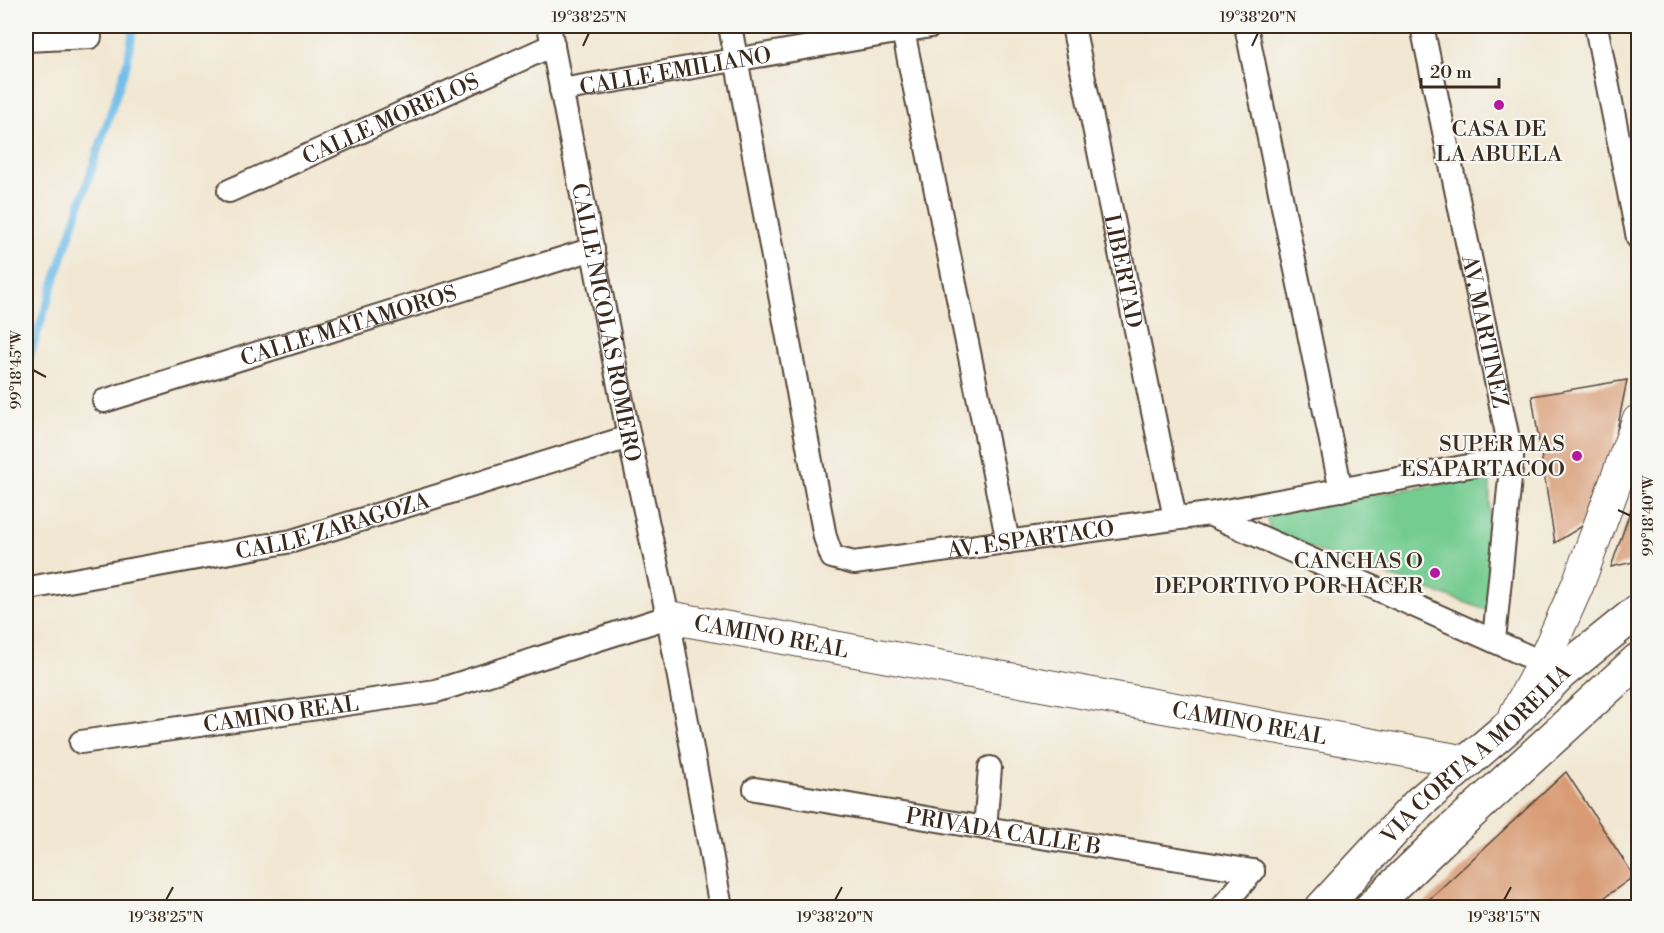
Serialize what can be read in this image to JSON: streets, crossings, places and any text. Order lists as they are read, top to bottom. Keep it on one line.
{"streets":{"main road":["VIA CORTA A MORELIA"],"street":["CALLE EMILIANO","CALLE MORELOS","LIBERTAD","CALLE NICOLÁS ROMERO","CALLE MATAMOROS","AV. MARTINEZ","CALLE ZARAGOZA","AV. ESPARTACO","CAMINO REAL","PRIVADA CALLE B"]},"crossings":[["CALLE EMILIANO","CALLE NICOLÁS ROMERO"],["CALLE EMILIANO","AV. ESPARTACO"],["CALLE MORELOS","CALLE NICOLÁS ROMERO"],["LIBERTAD","AV. ESPARTACO"],["CALLE NICOLÁS ROMERO","CALLE MATAMOROS"],["CALLE NICOLÁS ROMERO","CALLE ZARAGOZA"],["CALLE NICOLÁS ROMERO","CAMINO REAL"],["AV. MARTINEZ","AV. ESPARTACO"],["CAMINO REAL","VIA CORTA A MORELIA"]],"places":["CASA DE LA ABUELA","SUPER MAS ESAPARTACOO","CANCHAS O DEPORTIVO POR HACER"],"scale_bar":"20 m","coordinates":["19°38'25\"N","19°38'20\"N","99°18'45\"W","99°18'40\"W","19°38'15\"N"]}
